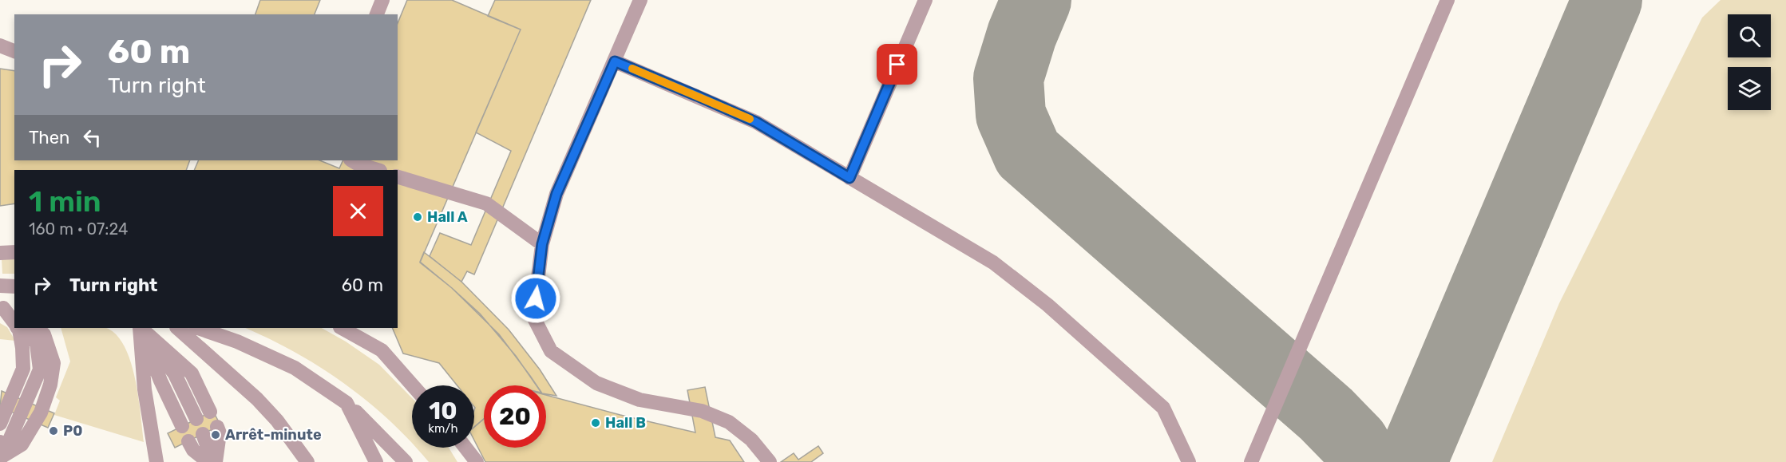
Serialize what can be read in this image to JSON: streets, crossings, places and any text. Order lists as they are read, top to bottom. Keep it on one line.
{"places":["Hall A","Hall B","P0","Arrêt-minute"],"page":{"turn":["60 m","Turn right"],"then":"Then","heading":["1 min","160 m · 07:24"],"list":[{"name":"Turn right","value":"60 m"}],"speed":"10 km/h","limit":"20"}}
